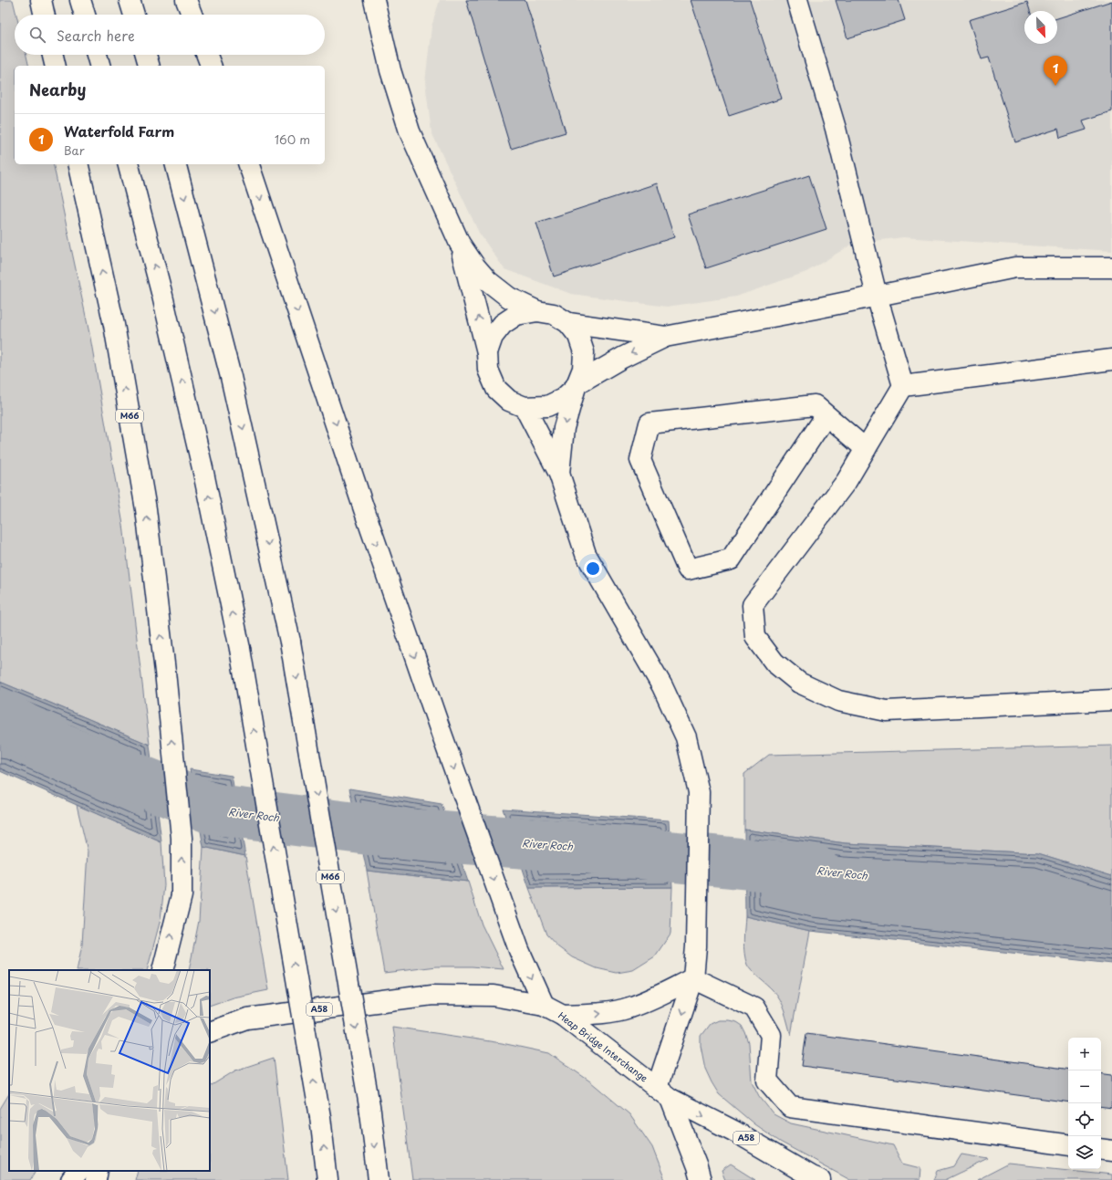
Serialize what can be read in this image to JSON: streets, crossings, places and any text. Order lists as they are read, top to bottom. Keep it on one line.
{"streets":{"main road":["M66","A58","Heap Bridge Interchange"]},"crossings":[["A58","Heap Bridge Interchange"]],"water":["River Roch"],"north":"bottom right","page":{"search":"Search here","pins":"1","heading":"Nearby","list":[{"mark":"1","name":"Waterfold Farm","note":"Bar","value":"160 m"}],"map_buttons":["+","−"]}}
